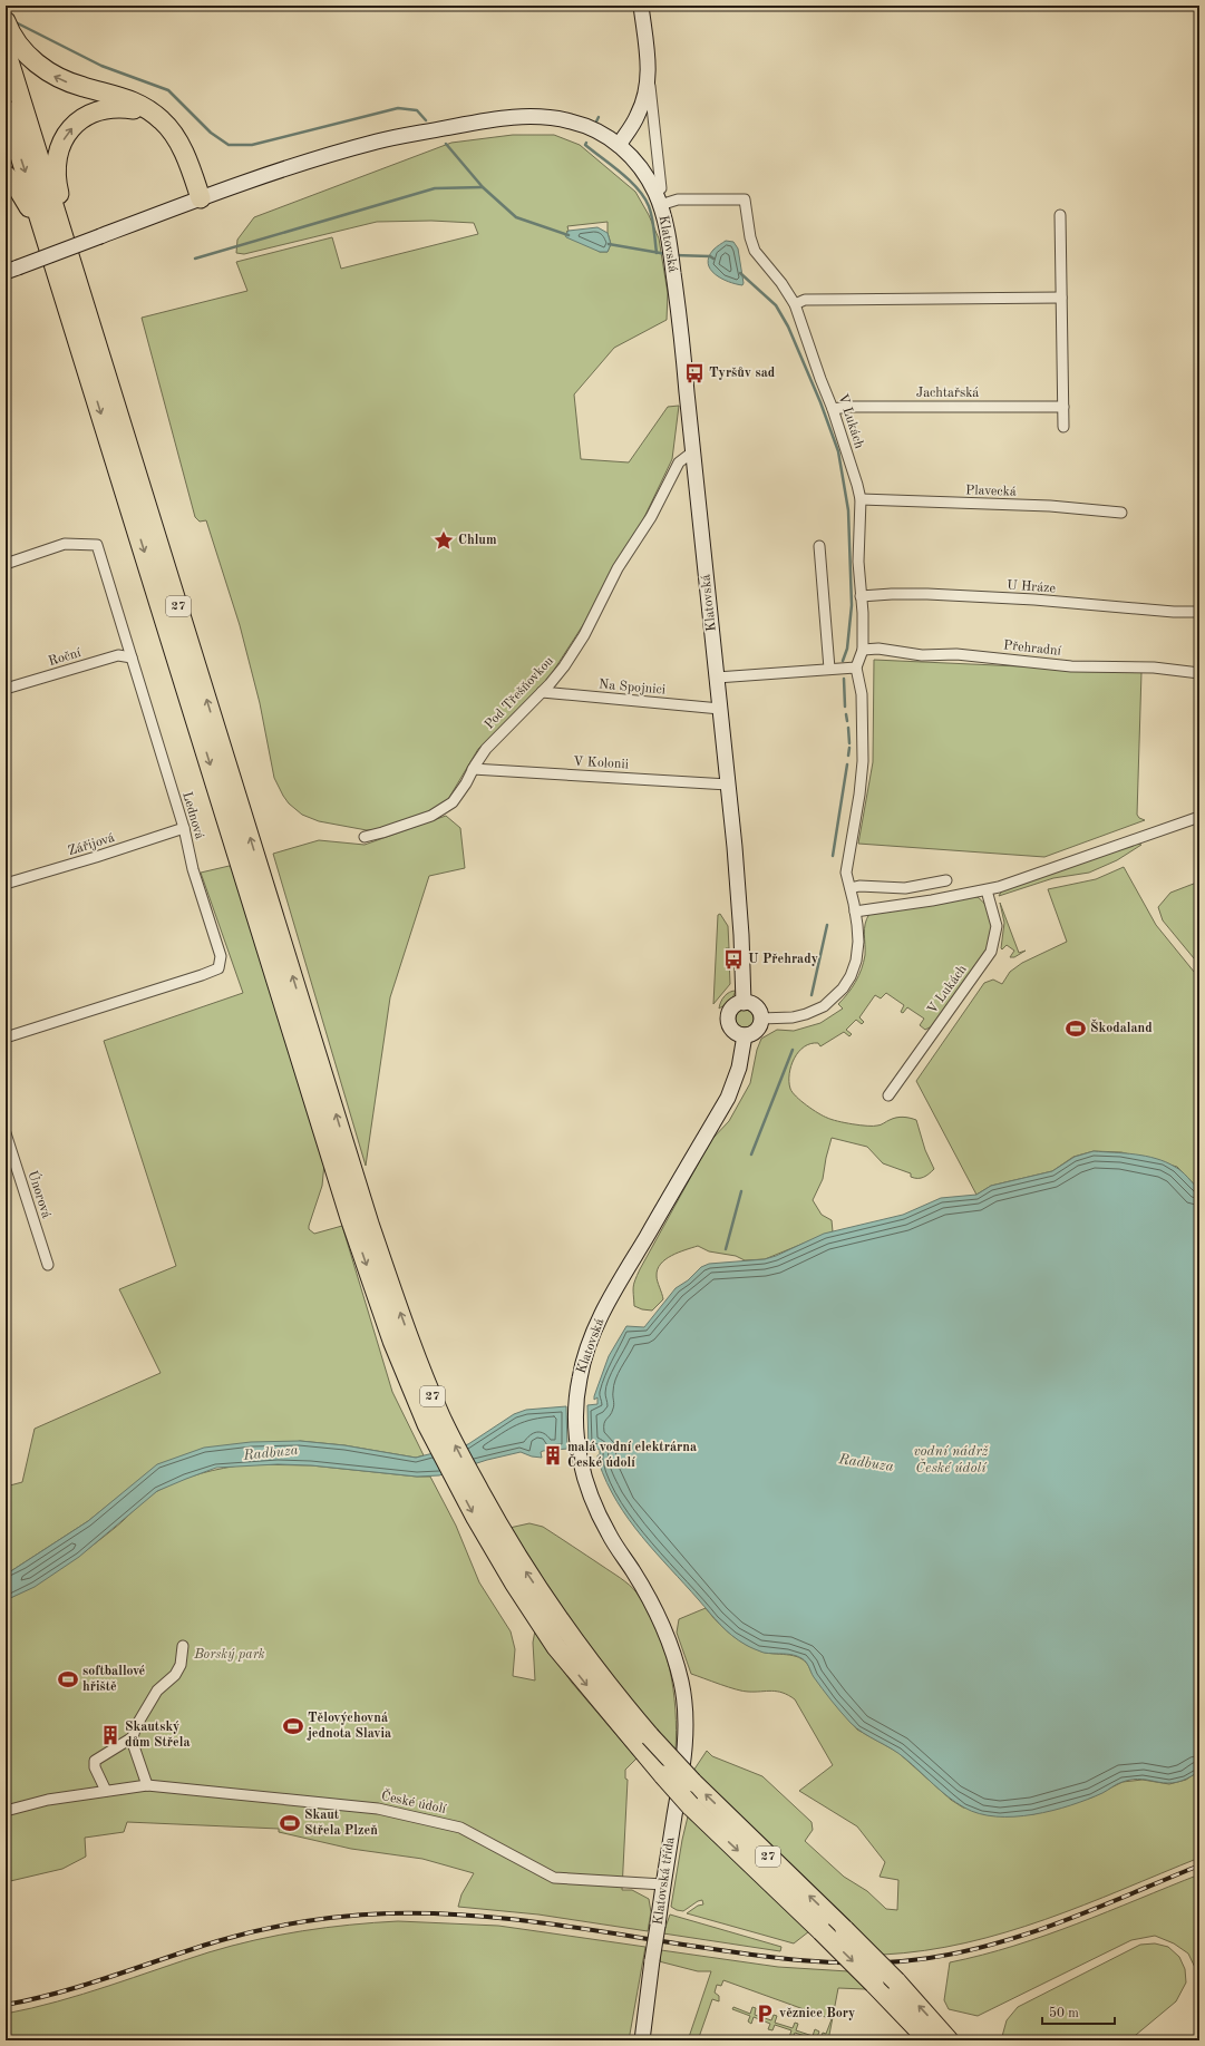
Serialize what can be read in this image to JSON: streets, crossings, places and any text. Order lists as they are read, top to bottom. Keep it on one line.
{"streets":{"highway":["27"],"main road":["Klatovská","Klatovská třída"],"street":["Jachtařská","V Lukách","Plavecká","U Hráze","Přehradní","Roční","Na Spojnici","Pod Třešňovkou","V Kolonii","Lednová","Zářijová","Únorová","České údolí"]},"crossings":[["Klatovská","V Lukách"],["Klatovská","Na Spojnici"],["Klatovská","Pod Třešňovkou"],["Klatovská","V Kolonii"],["Klatovská","Klatovská třída"],["Jachtařská","V Lukách"],["V Lukách","Plavecká"],["V Lukách","U Hráze"],["V Lukách","Přehradní"],["Roční","Lednová"],["Na Spojnici","Pod Třešňovkou"],["Pod Třešňovkou","V Kolonii"],["Lednová","Zářijová"],["České údolí","Klatovská třída"]],"water":["vodní nádrž České údolí","Radbuza"],"parks":["Borský park"],"places":{"bus stop":["Tyršův sad","U Přehrady"],"place":["Chlum"],"sports":["Škodaland","softballové hřiště","Tělovýchovná jednota Slavia","Skaut Střela Plzeň"],"building":["malá vodní elektrárna České údolí","Skautský dům Střela"],"parking":["věznice Bory"]},"scale_bar":"50 m"}
